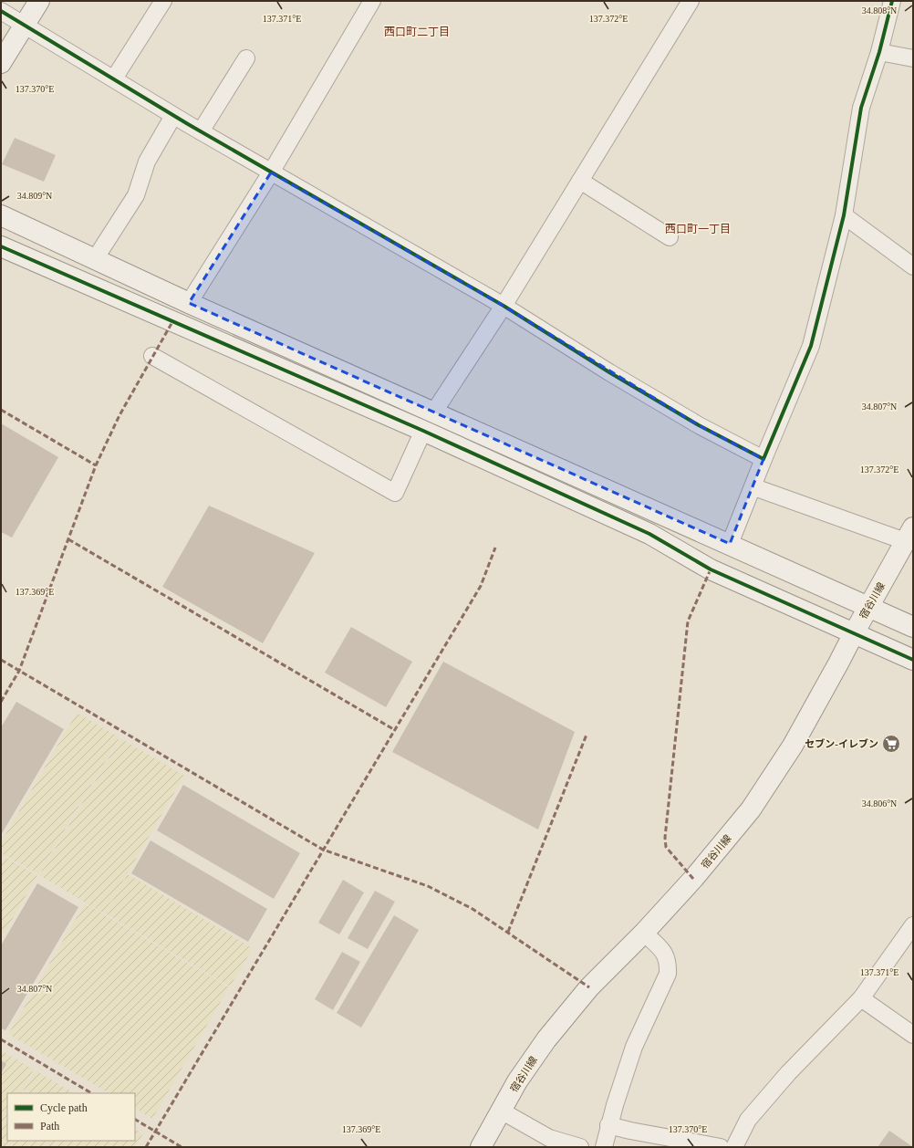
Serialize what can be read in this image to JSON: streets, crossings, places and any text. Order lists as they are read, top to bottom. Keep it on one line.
{"streets":{"street":["宿谷川線"]},"districts":["西口町二丁目","西口町一丁目"],"places":{"supermarket":["セブン-イレブン"]},"legend":["Cycle path","Path"],"coordinates":["34.808°N","137.371°E","137.372°E","137.370°E","34.809°N","34.807°N","137.369°E","34.806°N"]}
